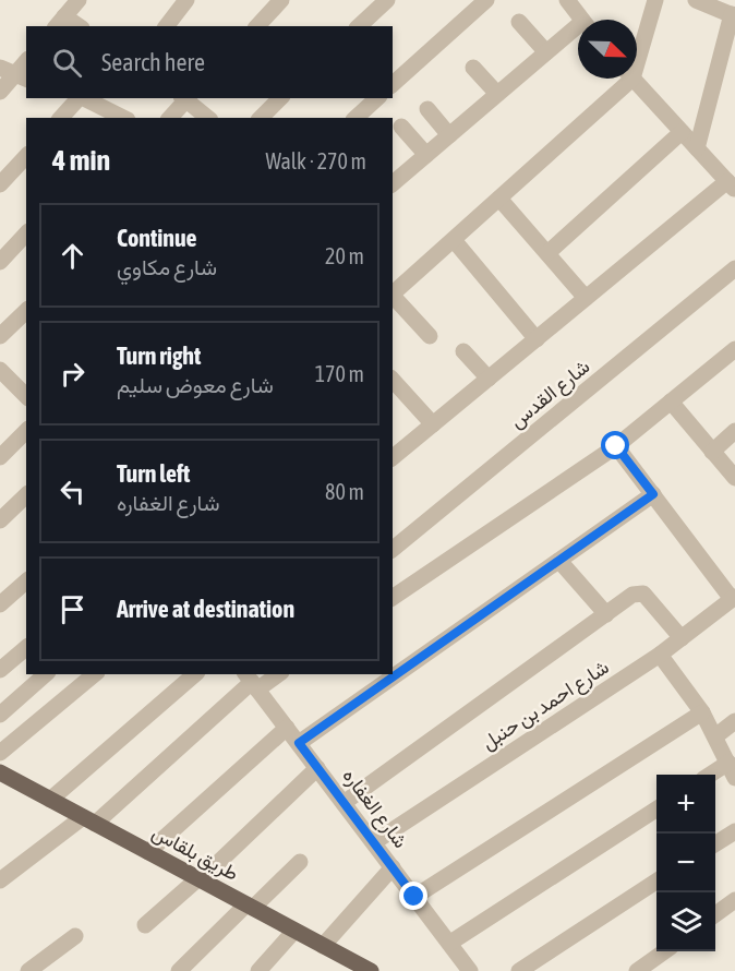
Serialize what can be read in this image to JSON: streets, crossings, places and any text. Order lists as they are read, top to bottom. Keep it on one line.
{"streets":{"main road":["طريق بلقاس"],"street":["شارع القدس","شارع احمد بن حنبل","شارع الغفاره"]},"crossings":[["شارع احمد بن حنبل","شارع الغفاره"]],"north":"bottom right","page":{"search":"Search here","heading":["4 min","Walk · 270 m"],"list":[["Continue","شارع مكاوي","20 m"],["Turn right","شارع معوض سليم","170 m"],["Turn left","شارع الغفاره","80 m"],"Arrive at destination"],"map_buttons":["+","−"]}}
